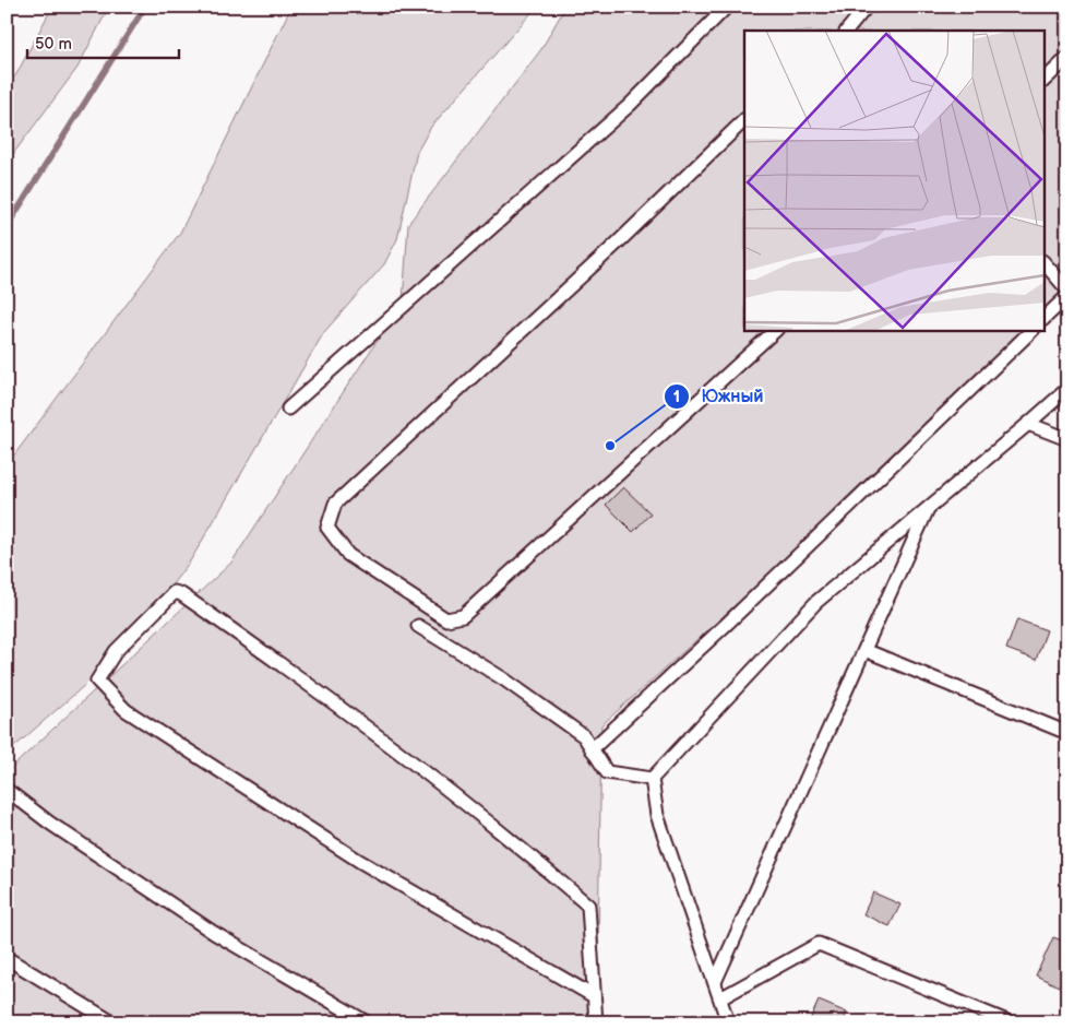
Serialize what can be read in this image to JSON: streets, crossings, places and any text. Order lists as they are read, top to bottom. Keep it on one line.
{"places":["Южный"],"scale_bar":"50 m"}
